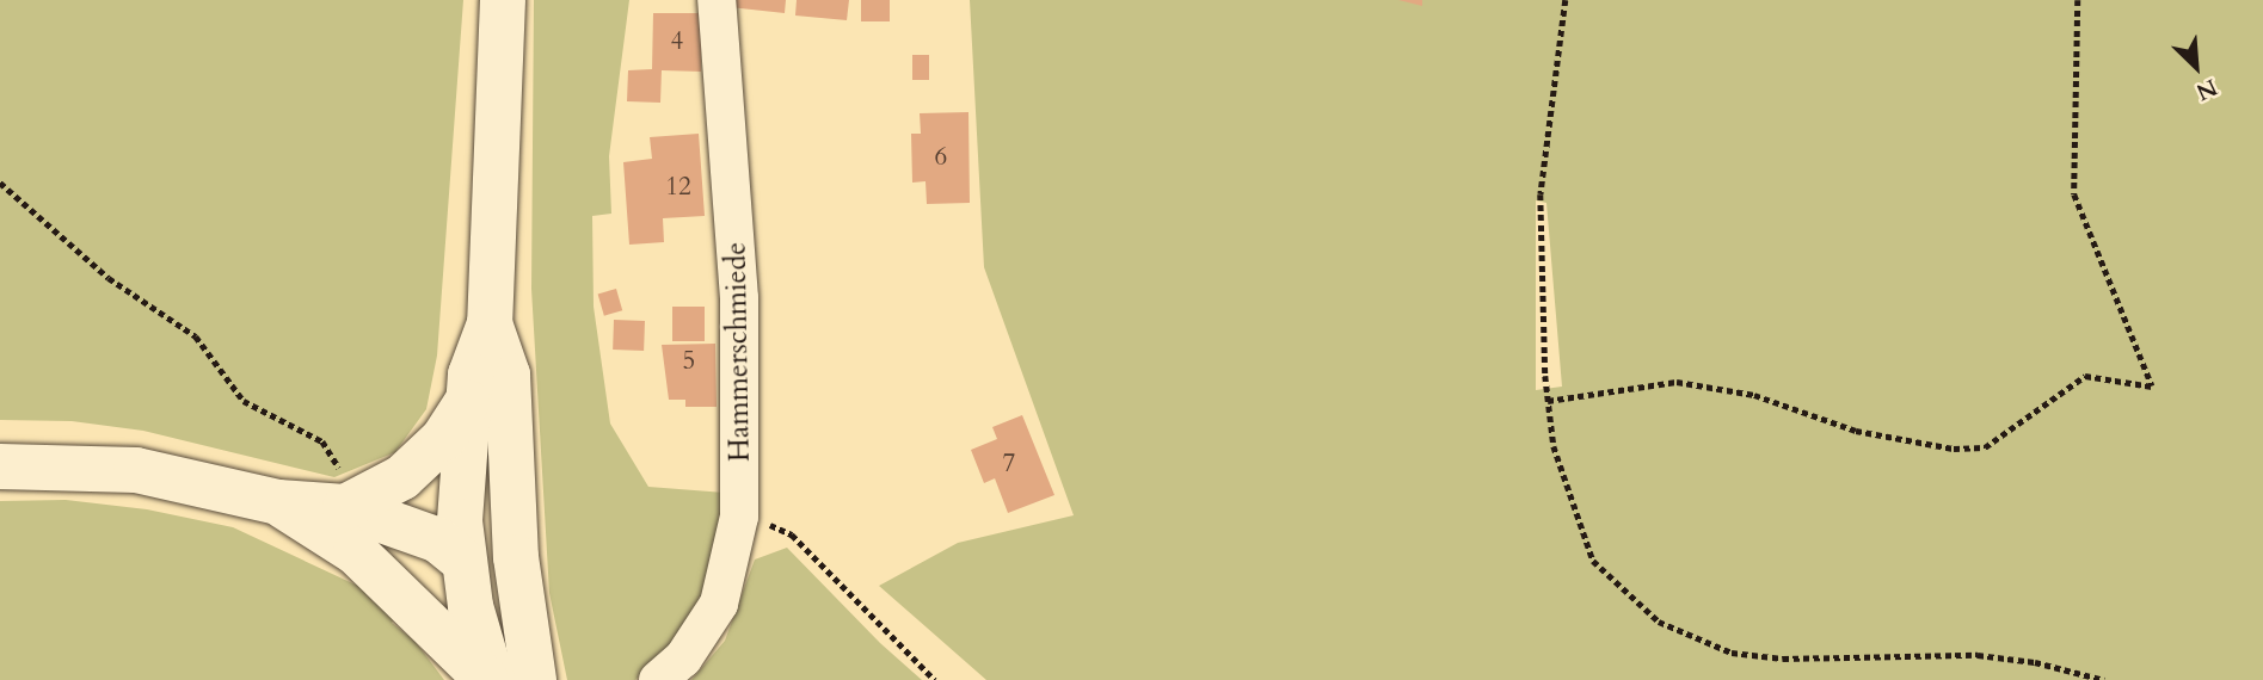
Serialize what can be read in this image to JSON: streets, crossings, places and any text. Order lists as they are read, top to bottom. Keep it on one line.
{"streets":{"street":["Hammerschmiede"]},"house_numbers":["4","6","12","5","7"],"north":"bottom right"}
